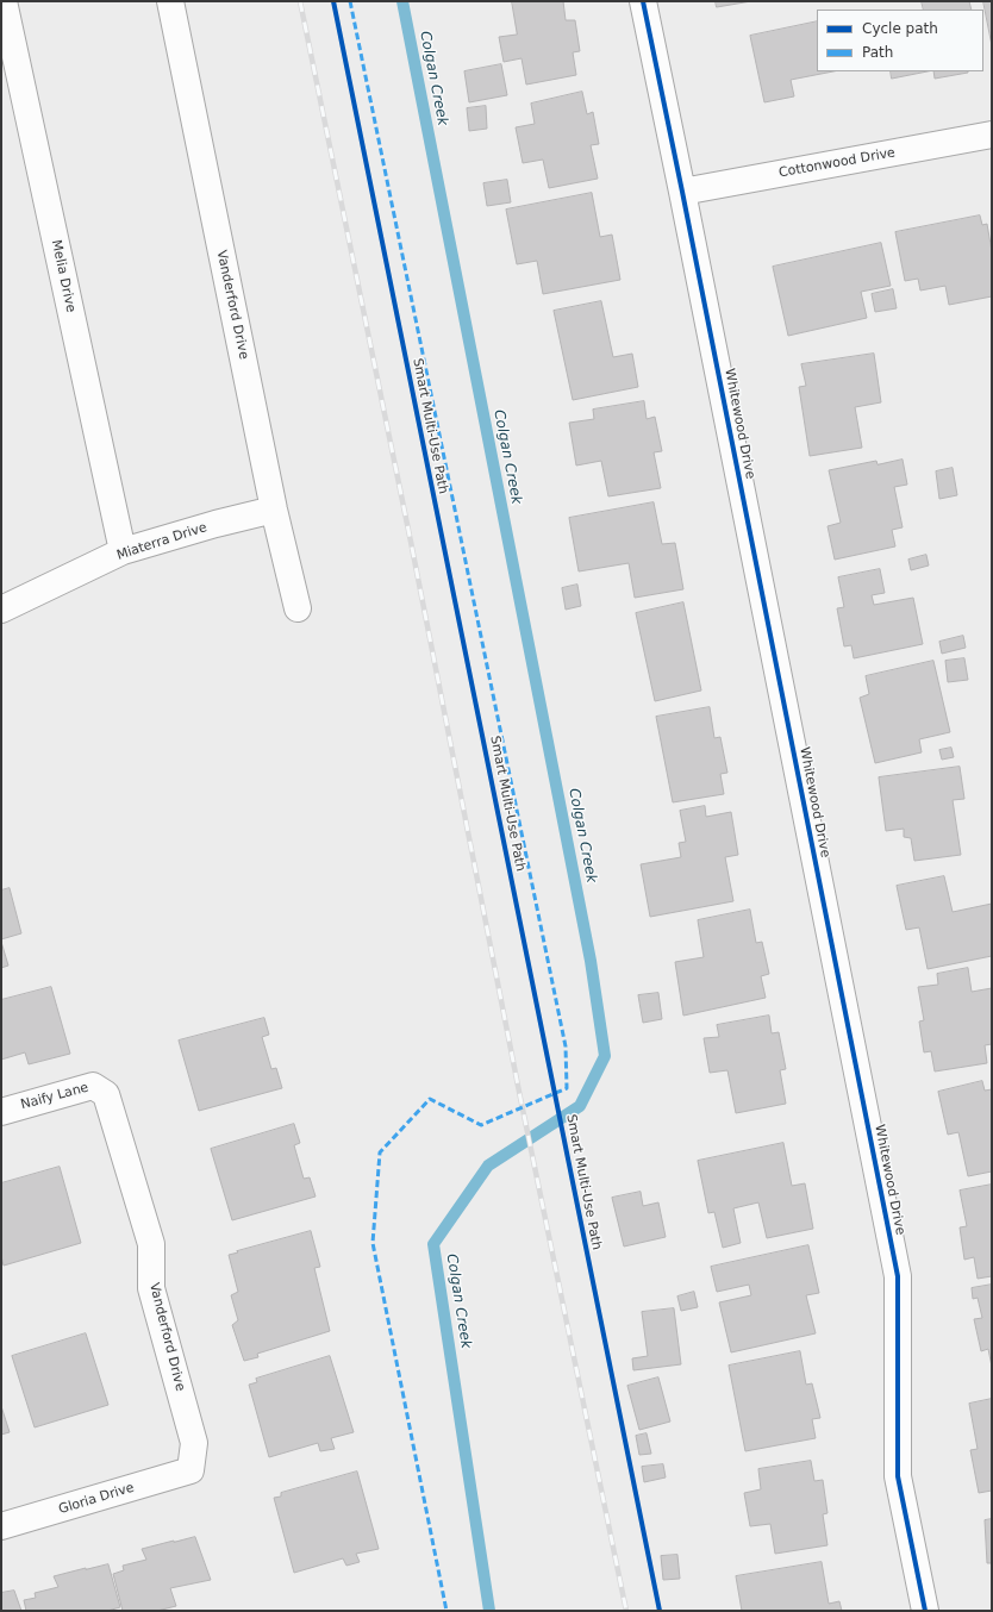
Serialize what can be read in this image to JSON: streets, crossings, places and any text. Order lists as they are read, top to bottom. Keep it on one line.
{"streets":{"street":["Cottonwood Drive","Melia Drive","Vanderford Drive","Whitewood Drive","Miaterra Drive","Naify Lane","Gloria Drive"],"cycle path":["Smart Multi-Use Path"]},"crossings":[["Cottonwood Drive","Whitewood Drive"],["Melia Drive","Miaterra Drive"],["Vanderford Drive","Miaterra Drive"],["Vanderford Drive","Naify Lane"],["Vanderford Drive","Gloria Drive"]],"water":["Colgan Creek"],"legend":["Cycle path","Path"]}
